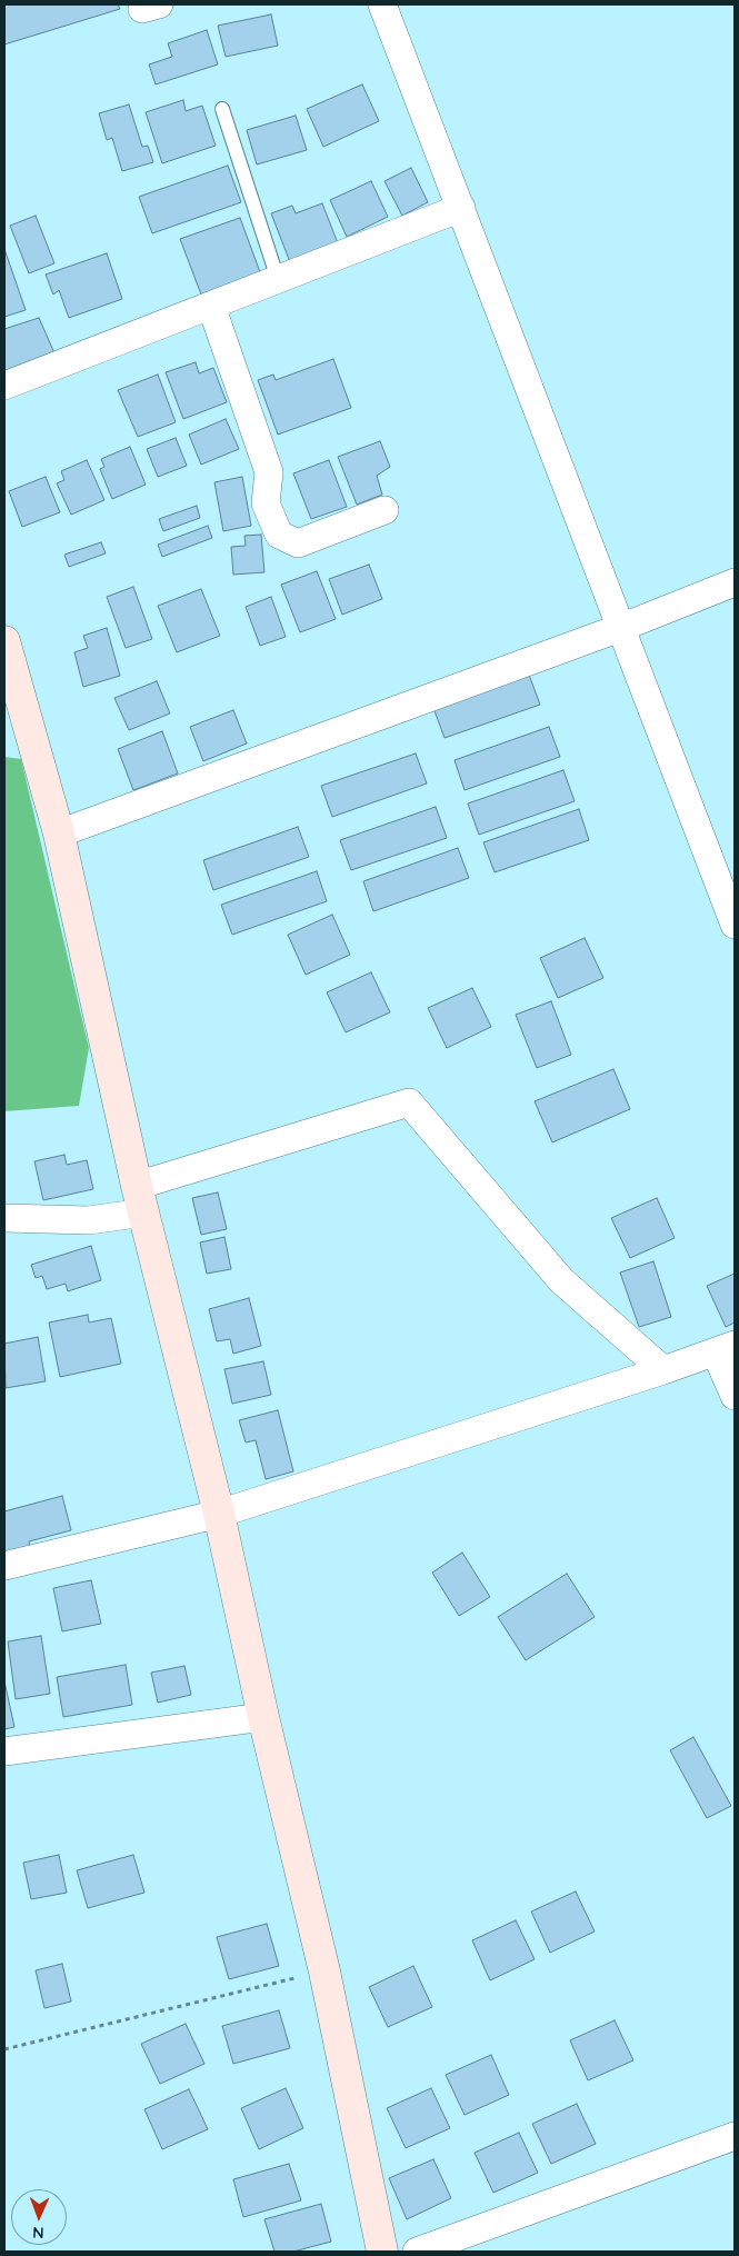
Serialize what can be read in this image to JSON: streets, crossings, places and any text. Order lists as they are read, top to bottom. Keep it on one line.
{"north":"bottom"}
